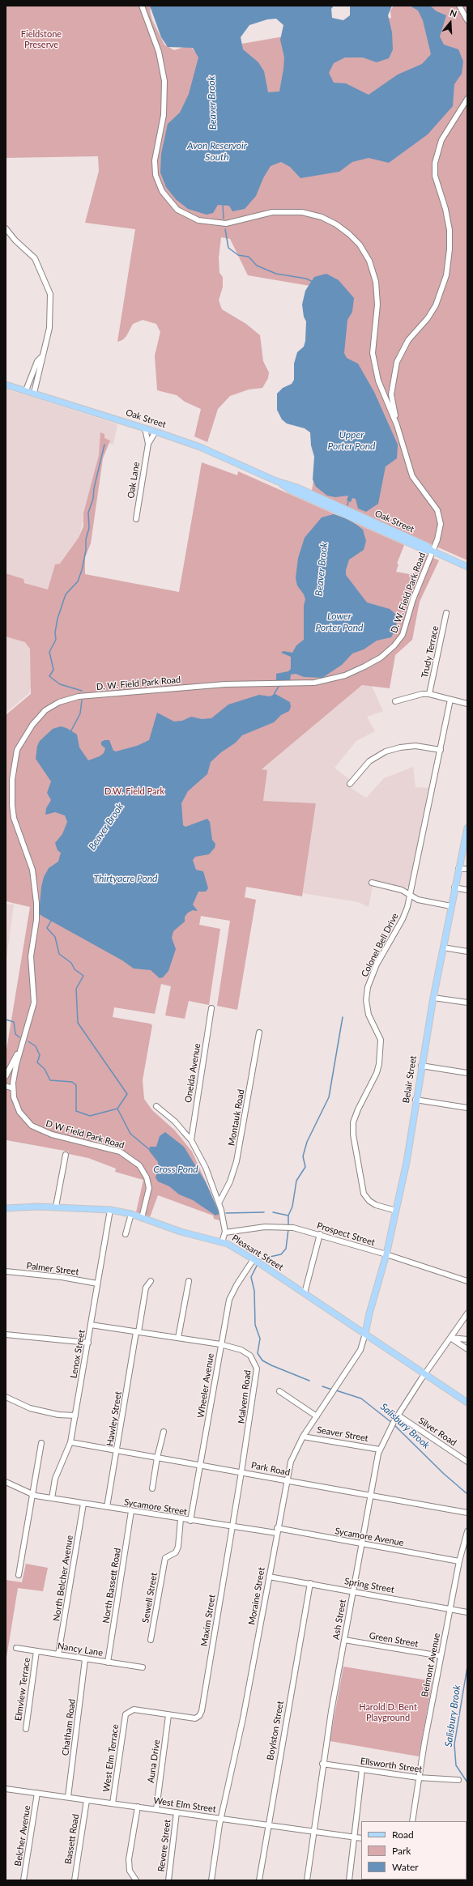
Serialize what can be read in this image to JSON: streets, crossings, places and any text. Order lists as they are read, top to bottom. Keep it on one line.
{"streets":{"main road":["Oak Street","Belair Street","Pleasant Street"],"street":["Oak Lane","D. W. Field Park Road","Trudy Terrace","Colonel Bell Drive","Oneida Avenue","Montauk Road","D W Field Park Road","Prospect Street","Palmer Street","Lenox Street","Wheeler Avenue","Malvern Road","Hawley Street","Silver Road","Seaver Street","Park Road","Sycamore Street","Sycamore Avenue","North Belcher Avenue","North Bassett Road","Spring Street","Moraine Street","Sewell Street","Ash Street","Maxim Street","Green Street","Nancy Lane","Belmont Avenue","Elmview Terrace","Chatham Road","Boylston Street","West Elm Terrace","Auna Drive","Ellsworth Street","West Elm Street","Belcher Avenue","Bassett Road","Revere Street"]},"crossings":[["Oak Street","Oak Lane"],["Oak Street","D. W. Field Park Road"],["D. W. Field Park Road","D W Field Park Road"],["Colonel Bell Drive","Belair Street"],["Belair Street","Prospect Street"],["Belair Street","Pleasant Street"],["Belair Street","Moraine Street"],["D W Field Park Road","Pleasant Street"],["Pleasant Street","Lenox Street"],["Pleasant Street","Wheeler Avenue"],["Pleasant Street","Moraine Street"],["Pleasant Street","Ash Street"],["Palmer Street","Lenox Street"],["Lenox Street","Malvern Road"],["Lenox Street","Park Road"],["Lenox Street","Sycamore Street"],["Wheeler Avenue","Malvern Road"],["Wheeler Avenue","Park Road"],["Wheeler Avenue","Sycamore Street"],["Malvern Road","Hawley Street"],["Malvern Road","Park Road"],["Malvern Road","Sycamore Street"],["Malvern Road","Maxim Street"],["Hawley Street","Park Road"],["Hawley Street","Sycamore Street"],["Silver Road","Ash Street"],["Seaver Street","Moraine Street"],["Seaver Street","Ash Street"],["Park Road","Moraine Street"],["Park Road","Ash Street"],["Sycamore Street","Sycamore Avenue"],["Sycamore Street","North Belcher Avenue"],["Sycamore Street","North Bassett Road"],["Sycamore Street","Moraine Street"],["Sycamore Street","Sewell Street"],["Sycamore Street","Maxim Street"],["Sycamore Avenue","Moraine Street"],["Sycamore Avenue","Ash Street"],["Sycamore Avenue","Belmont Avenue"],["North Belcher Avenue","Nancy Lane"],["North Bassett Road","Nancy Lane"],["Spring Street","Moraine Street"],["Spring Street","Ash Street"],["Spring Street","Belmont Avenue"],["Spring Street","Boylston Street"],["Moraine Street","West Elm Street"],["Ash Street","Green Street"],["Ash Street","Ellsworth Street"],["Ash Street","West Elm Street"],["Maxim Street","West Elm Terrace"],["Green Street","Belmont Avenue"],["Nancy Lane","Elmview Terrace"],["Nancy Lane","Chatham Road"],["Belmont Avenue","Ellsworth Street"],["Chatham Road","West Elm Street"],["Boylston Street","West Elm Street"],["West Elm Terrace","Auna Drive"],["West Elm Terrace","West Elm Street"],["Auna Drive","West Elm Street"],["West Elm Street","Belcher Avenue"],["West Elm Street","Bassett Road"],["West Elm Street","Revere Street"]],"water":["Beaver Brook","Avon Reservoir South","Upper Porter Pond","Lower Porter Pond","Thirtyacre Pond","Cross Pond","Salisbury Brook"],"parks":["Fieldstone Preserve","D.W. Field Park","Harold D. Bent Playground"],"legend":["Road","Park","Water"],"north":"top"}
